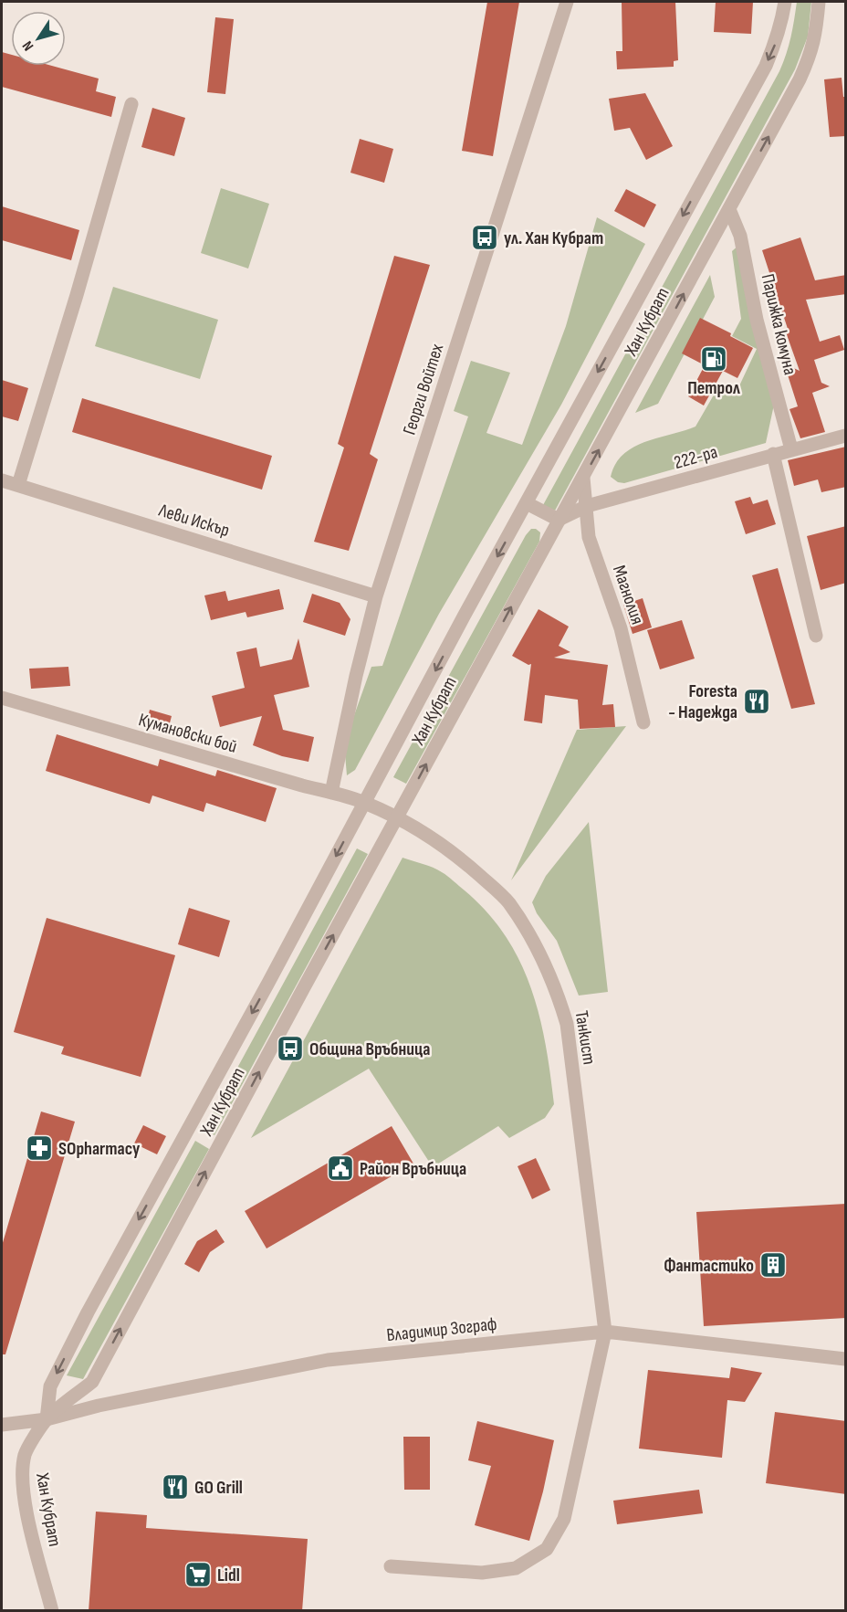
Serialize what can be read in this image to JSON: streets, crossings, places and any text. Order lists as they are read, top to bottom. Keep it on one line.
{"streets":{"street":["Хан Кубрат","Парижка комуна","Георги Войтех","222-ра","Леви Искър","Магнолия","Кумановски бой","Танкист","Владимир Зограф"]},"crossings":[["Хан Кубрат","Парижка комуна"],["Хан Кубрат","222-ра"],["Хан Кубрат","Магнолия"],["Хан Кубрат","Кумановски бой"],["Хан Кубрат","Танкист"],["Хан Кубрат","Владимир Зограф"],["Парижка комуна","222-ра"],["Георги Войтех","Леви Искър"],["Георги Войтех","Кумановски бой"],["222-ра","Магнолия"],["Кумановски бой","Танкист"],["Танкист","Владимир Зограф"]],"places":{"bus stop":["ул. Хан Кубрат","Община Връбница"],"fuel station":["Петрол"],"restaurant":["Foresta - Надежда","GO Grill"],"pharmacy":["SOpharmacy"],"public building":["Район Връбница"],"building":["Фантастико"],"supermarket":["Lidl"]},"north":"bottom left"}
